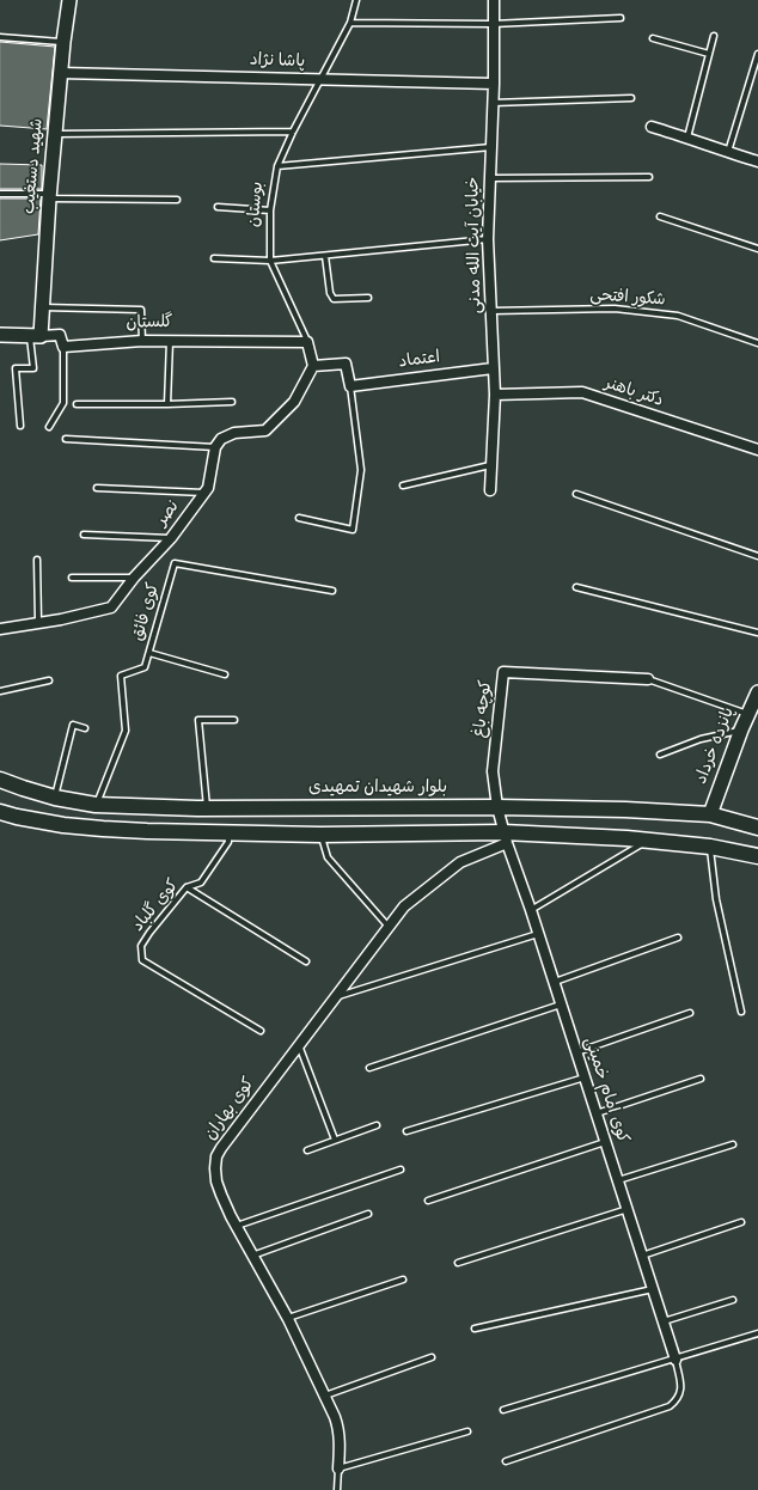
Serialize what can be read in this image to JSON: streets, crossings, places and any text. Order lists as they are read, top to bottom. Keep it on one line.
{"streets":{"main road":["بلوار شهیدان تمهیدی"],"street":["پاشا نژاد","شهید دستغیب","بوستان","خیابان آیت الله مدنی","گلستان","اعتماد","دکتر باهنر","نصر","کوچه باغ","پانزده خرداد","کوی امام خمینی","کوی بهاران"],"lane":["شکور افتحی","کوی فائق","کوی گلباد"]},"crossings":[["پاشا نژاد","شهید دستغیب"],["پاشا نژاد","بوستان"],["پاشا نژاد","خیابان آیت الله مدنی"],["بوستان","گلستان"],["خیابان آیت الله مدنی","شکور افتحی"],["خیابان آیت الله مدنی","اعتماد"],["خیابان آیت الله مدنی","دکتر باهنر"],["کوی فائق","بلوار شهیدان تمهیدی"],["کوچه باغ","بلوار شهیدان تمهیدی"],["کوچه باغ","کوی امام خمینی"],["پانزده خرداد","بلوار شهیدان تمهیدی"],["بلوار شهیدان تمهیدی","کوی امام خمینی"],["کوی امام خمینی","کوی بهاران"]]}
